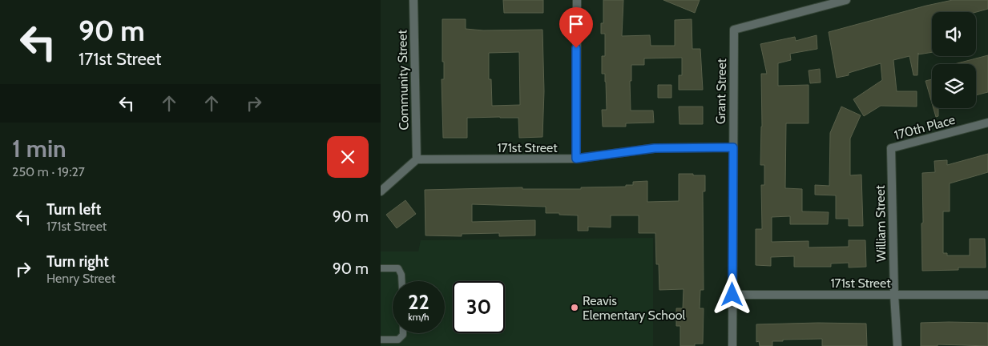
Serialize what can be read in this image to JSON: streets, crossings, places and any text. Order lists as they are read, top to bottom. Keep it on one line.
{"streets":{"street":["Community Street","Grant Street","170th Place","171st Street","William Street"]},"crossings":[["Community Street","171st Street"],["Grant Street","171st Street"],["170th Place","William Street"],["171st Street","William Street"]],"places":["Reavis Elementary School"],"page":{"turn":["90 m","171st Street"],"heading":["1 min","250 m · 19:27"],"list":[{"name":"Turn left","note":"171st Street","value":"90 m"},{"name":"Turn right","note":"Henry Street","value":"90 m"}],"speed":"22 km/h","limit":"30"}}
